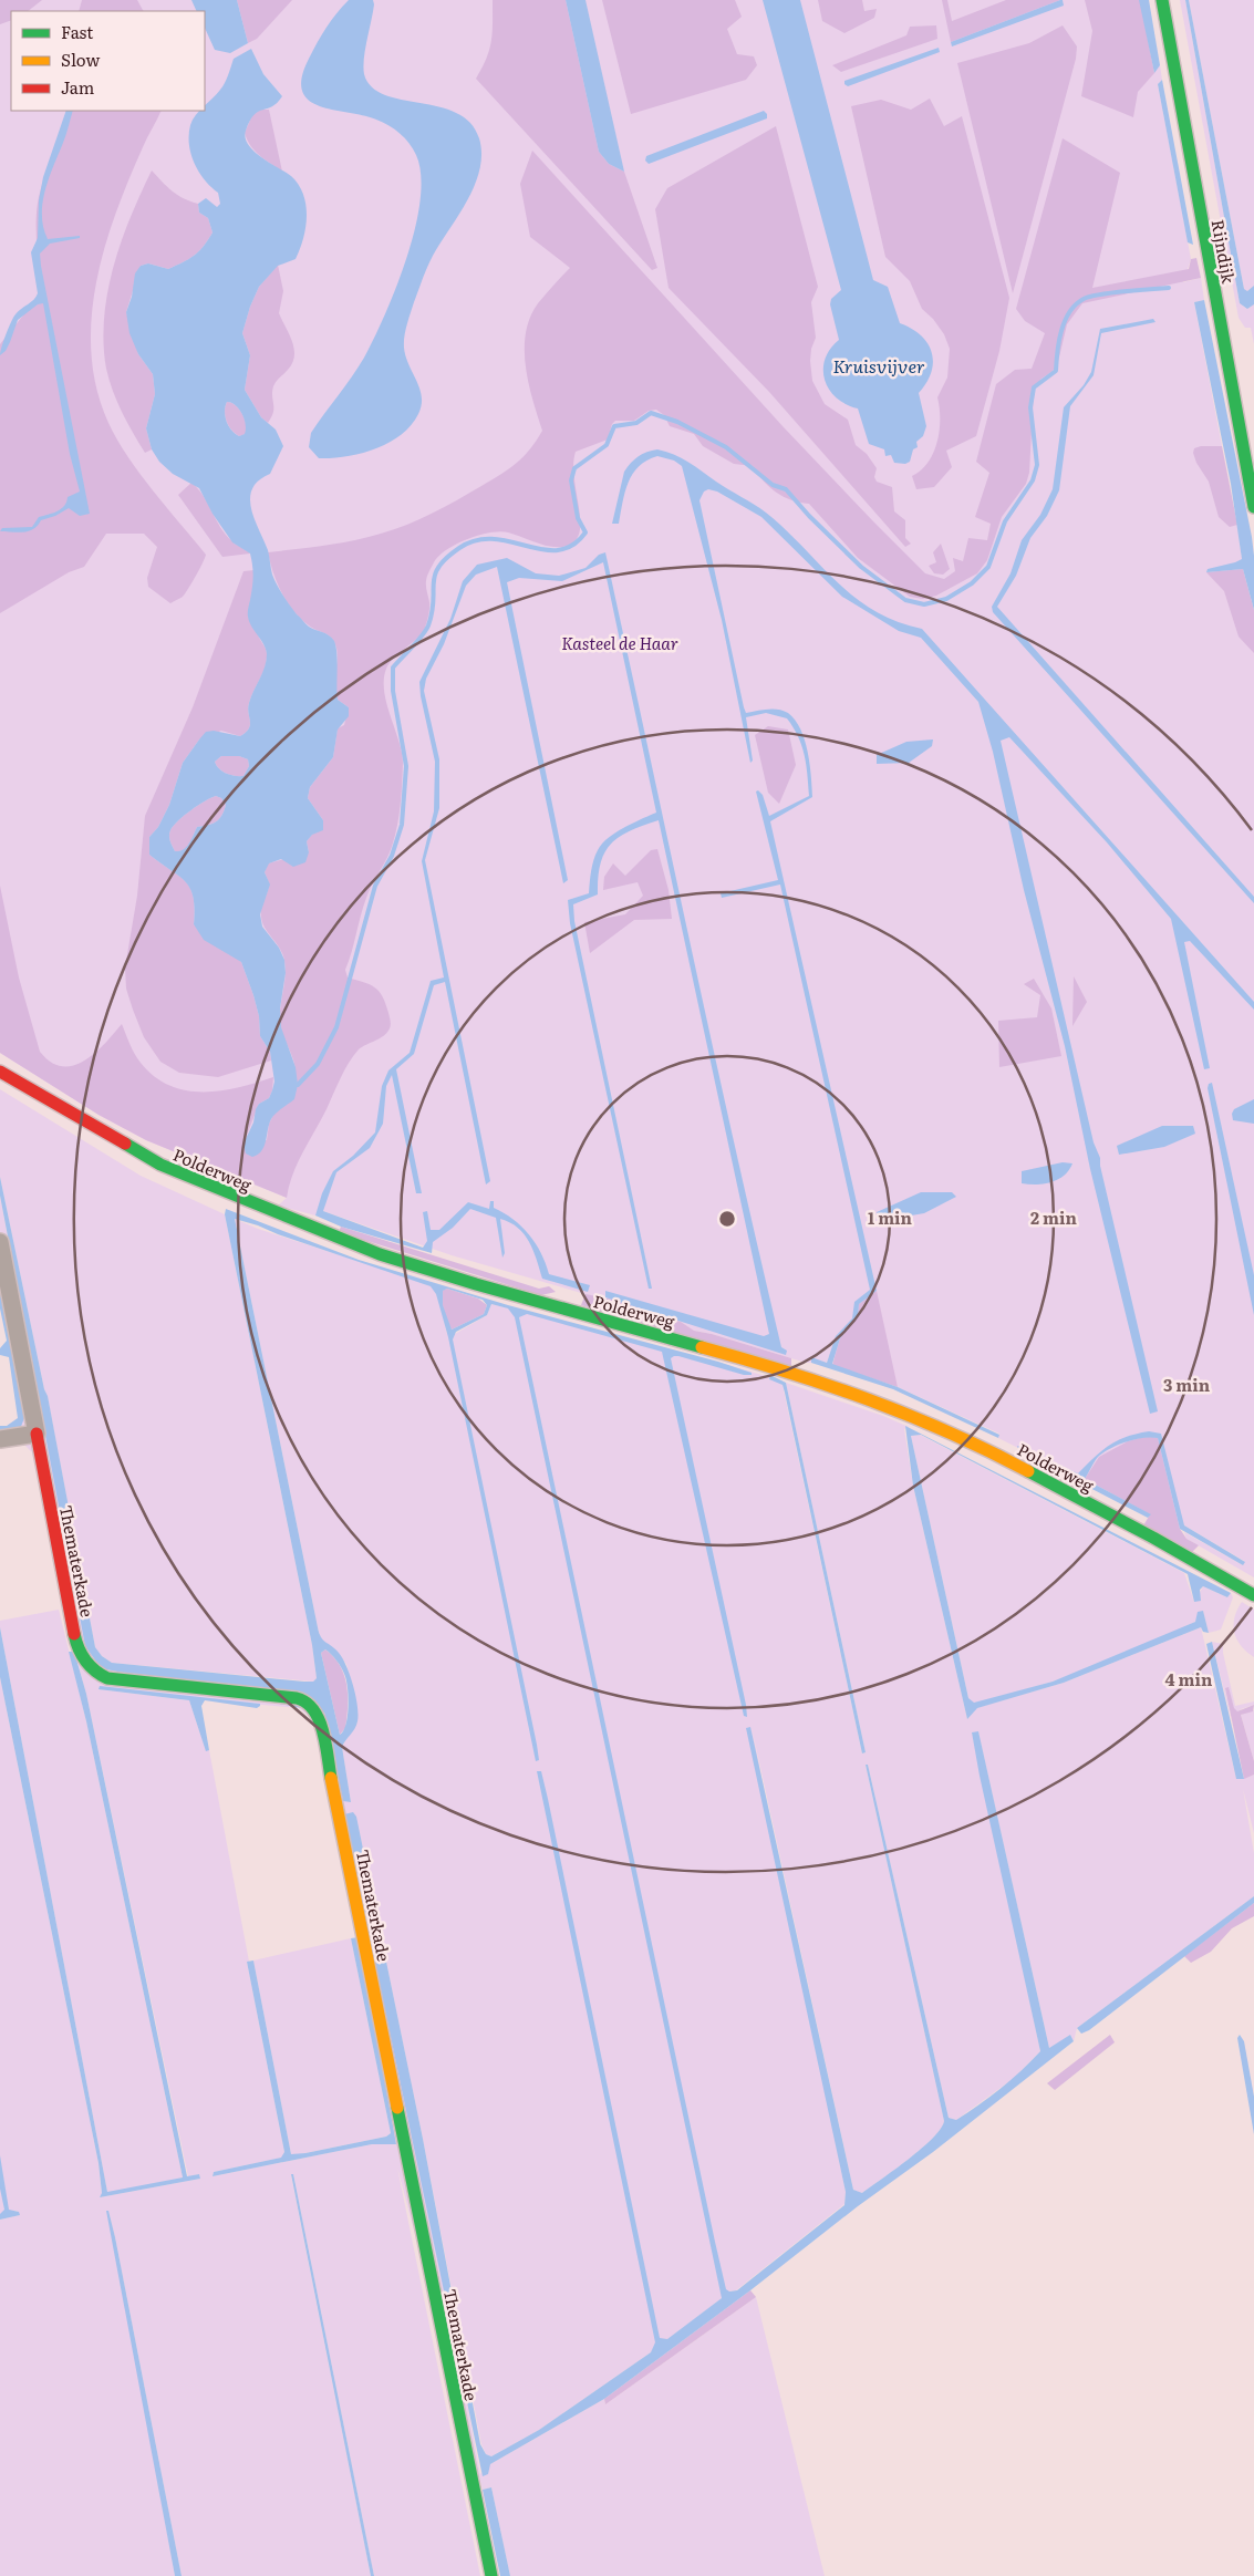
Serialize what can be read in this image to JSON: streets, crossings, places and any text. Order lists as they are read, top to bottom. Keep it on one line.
{"streets":{"street":["Rijndijk","Polderweg","Thematerkade"]},"water":["Kruisvijver"],"parks":["Kasteel de Haar"],"legend":["Fast","Slow","Jam"],"rings":["1 min","2 min","3 min","4 min"]}
